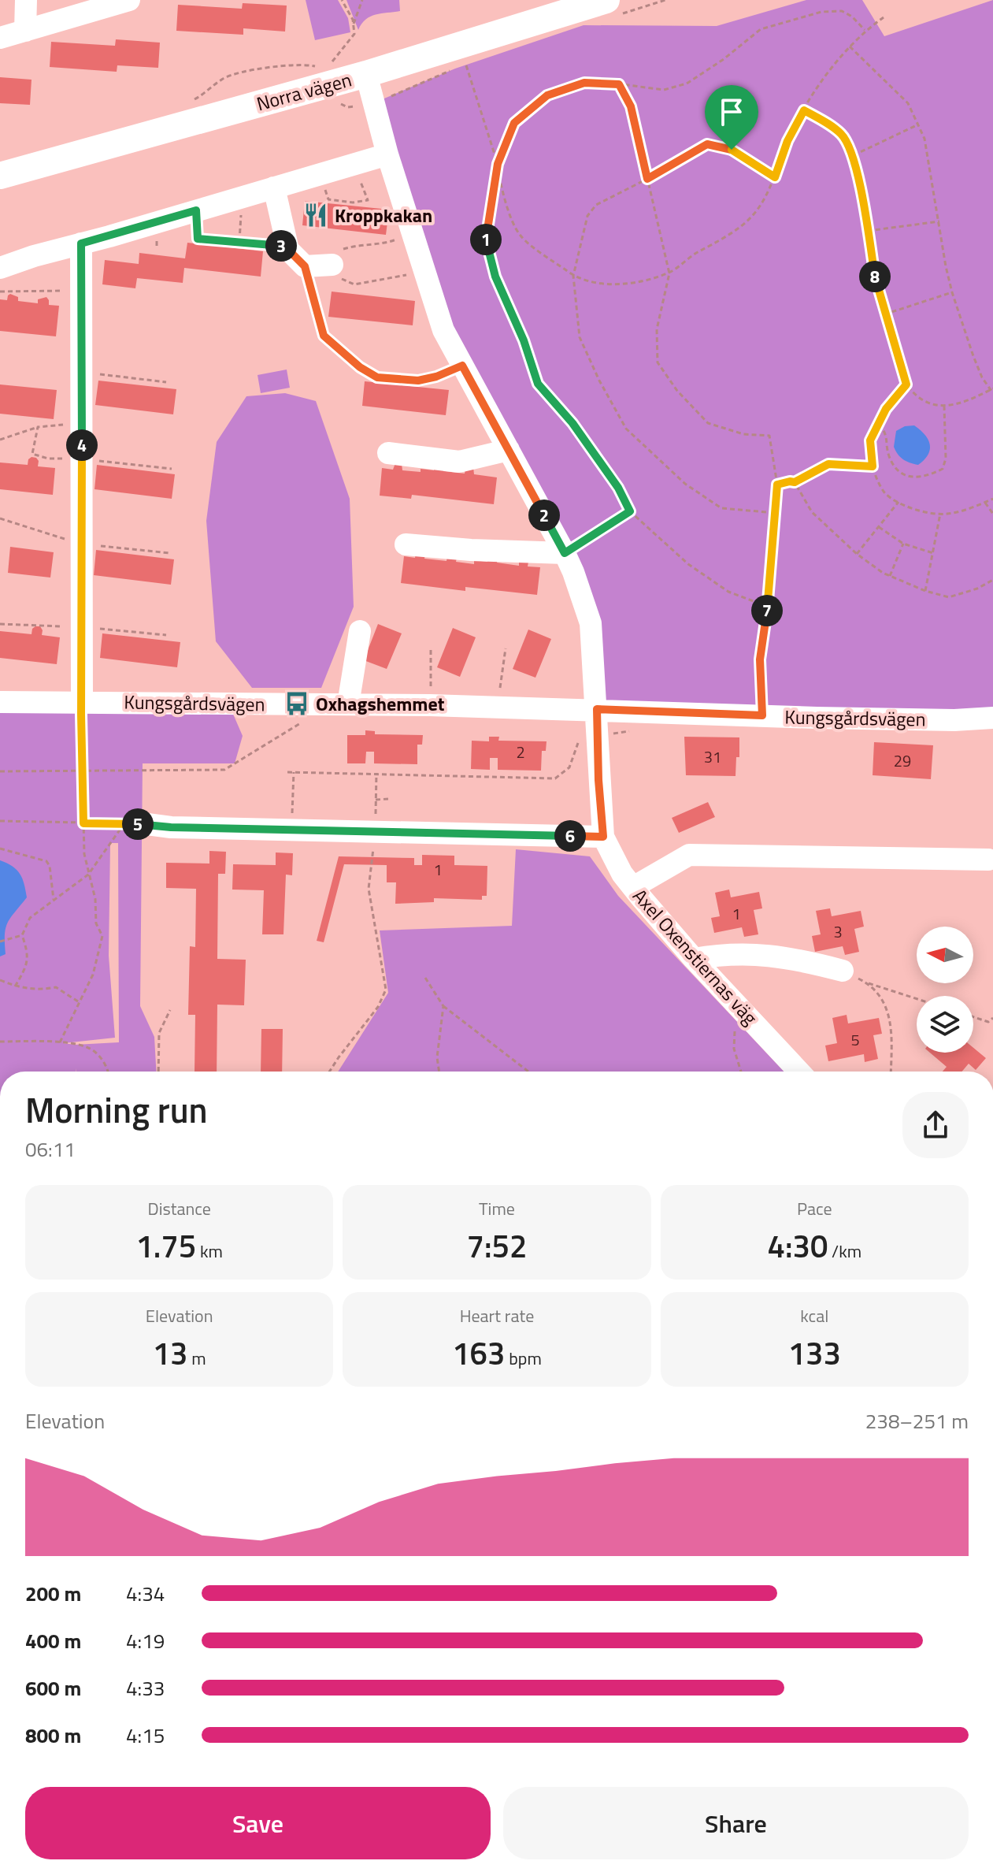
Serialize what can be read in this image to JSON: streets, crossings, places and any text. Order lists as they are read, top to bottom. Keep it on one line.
{"streets":{"main road":["Norra vägen"],"street":["Kungsgårdsvägen","Axel Oxenstiernas väg"]},"crossings":[["Norra vägen","Axel Oxenstiernas väg"],["Kungsgårdsvägen","Axel Oxenstiernas väg"]],"places":{"restaurant":["Kroppkakan"],"bus stop":["Oxhagshemmet"]},"house_numbers":["2","31","29","1","1","3","5"],"north":"left","page":{"pins":["1","3","8","4","2","7","5","6"],"heading":["Morning run","06:11"],"stats":[["Distance","1.75 km"],["Time","7:52"],["Pace","4:30 /km"],["Elevation","13 m"],["Heart rate","163 bpm"],["kcal","133"]],"chart":["Elevation","238–251 m"],"list":[{"name":"200 m","note":"4:34"},{"name":"400 m","note":"4:19"},{"name":"600 m","note":"4:33"},{"name":"800 m","note":"4:15"}],"buttons":["Save","Share"]}}
